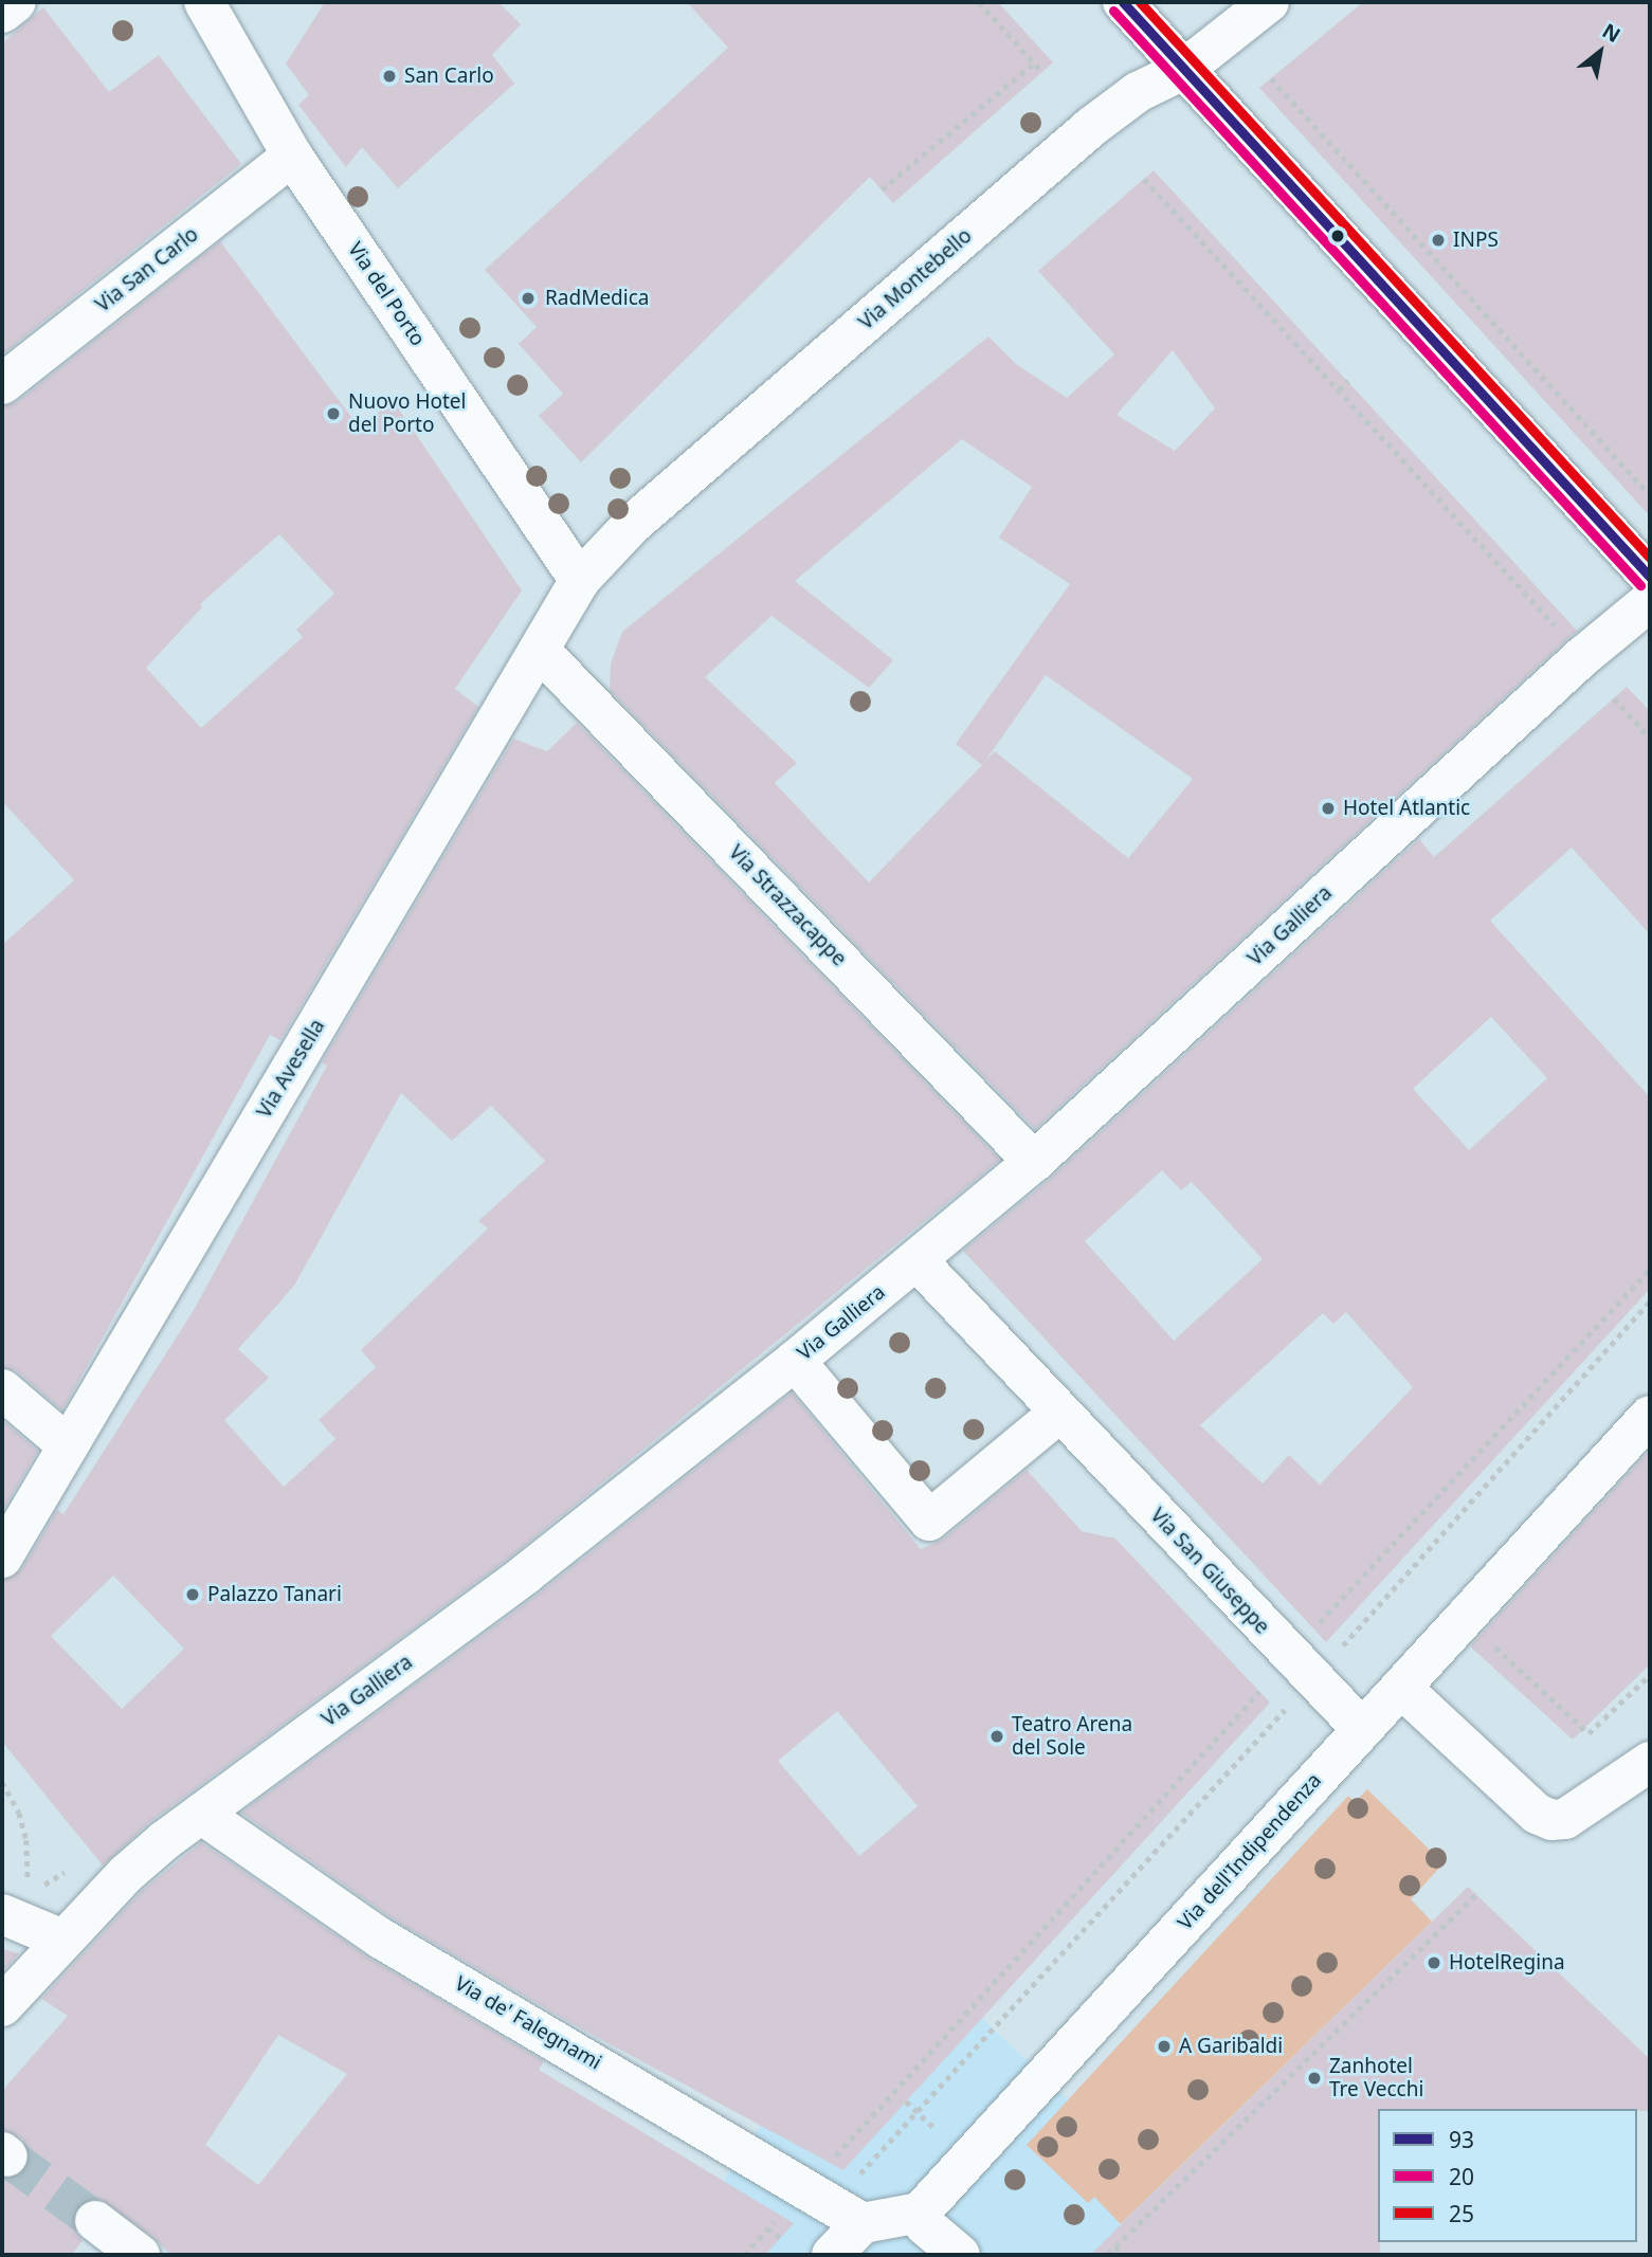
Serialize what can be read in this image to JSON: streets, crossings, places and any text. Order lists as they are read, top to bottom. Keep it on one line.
{"streets":{"street":["Via San Carlo","Via Montebello","Via del Porto","Via Strazzacappe","Via Galliera","Via Avesella","Via San Giuseppe","Via dell'Indipendenza","Via de' Falegnami"]},"crossings":[["Via San Carlo","Via del Porto"],["Via Montebello","Via del Porto"],["Via Montebello","Via Avesella"],["Via del Porto","Via Avesella"],["Via Strazzacappe","Via Galliera"],["Via Strazzacappe","Via Avesella"],["Via Galliera","Via San Giuseppe"],["Via Galliera","Via de' Falegnami"],["Via San Giuseppe","Via dell'Indipendenza"]],"places":["San Carlo","INPS","RadMedica","Nuovo Hotel del Porto","Hotel Atlantic","Palazzo Tanari","Teatro Arena del Sole","HotelRegina","A Garibaldi","Zanhotel Tre Vecchi"],"lines":["transit line 93","transit line 25","transit line 20"],"legend":["93","20","25"],"north":"top right"}
